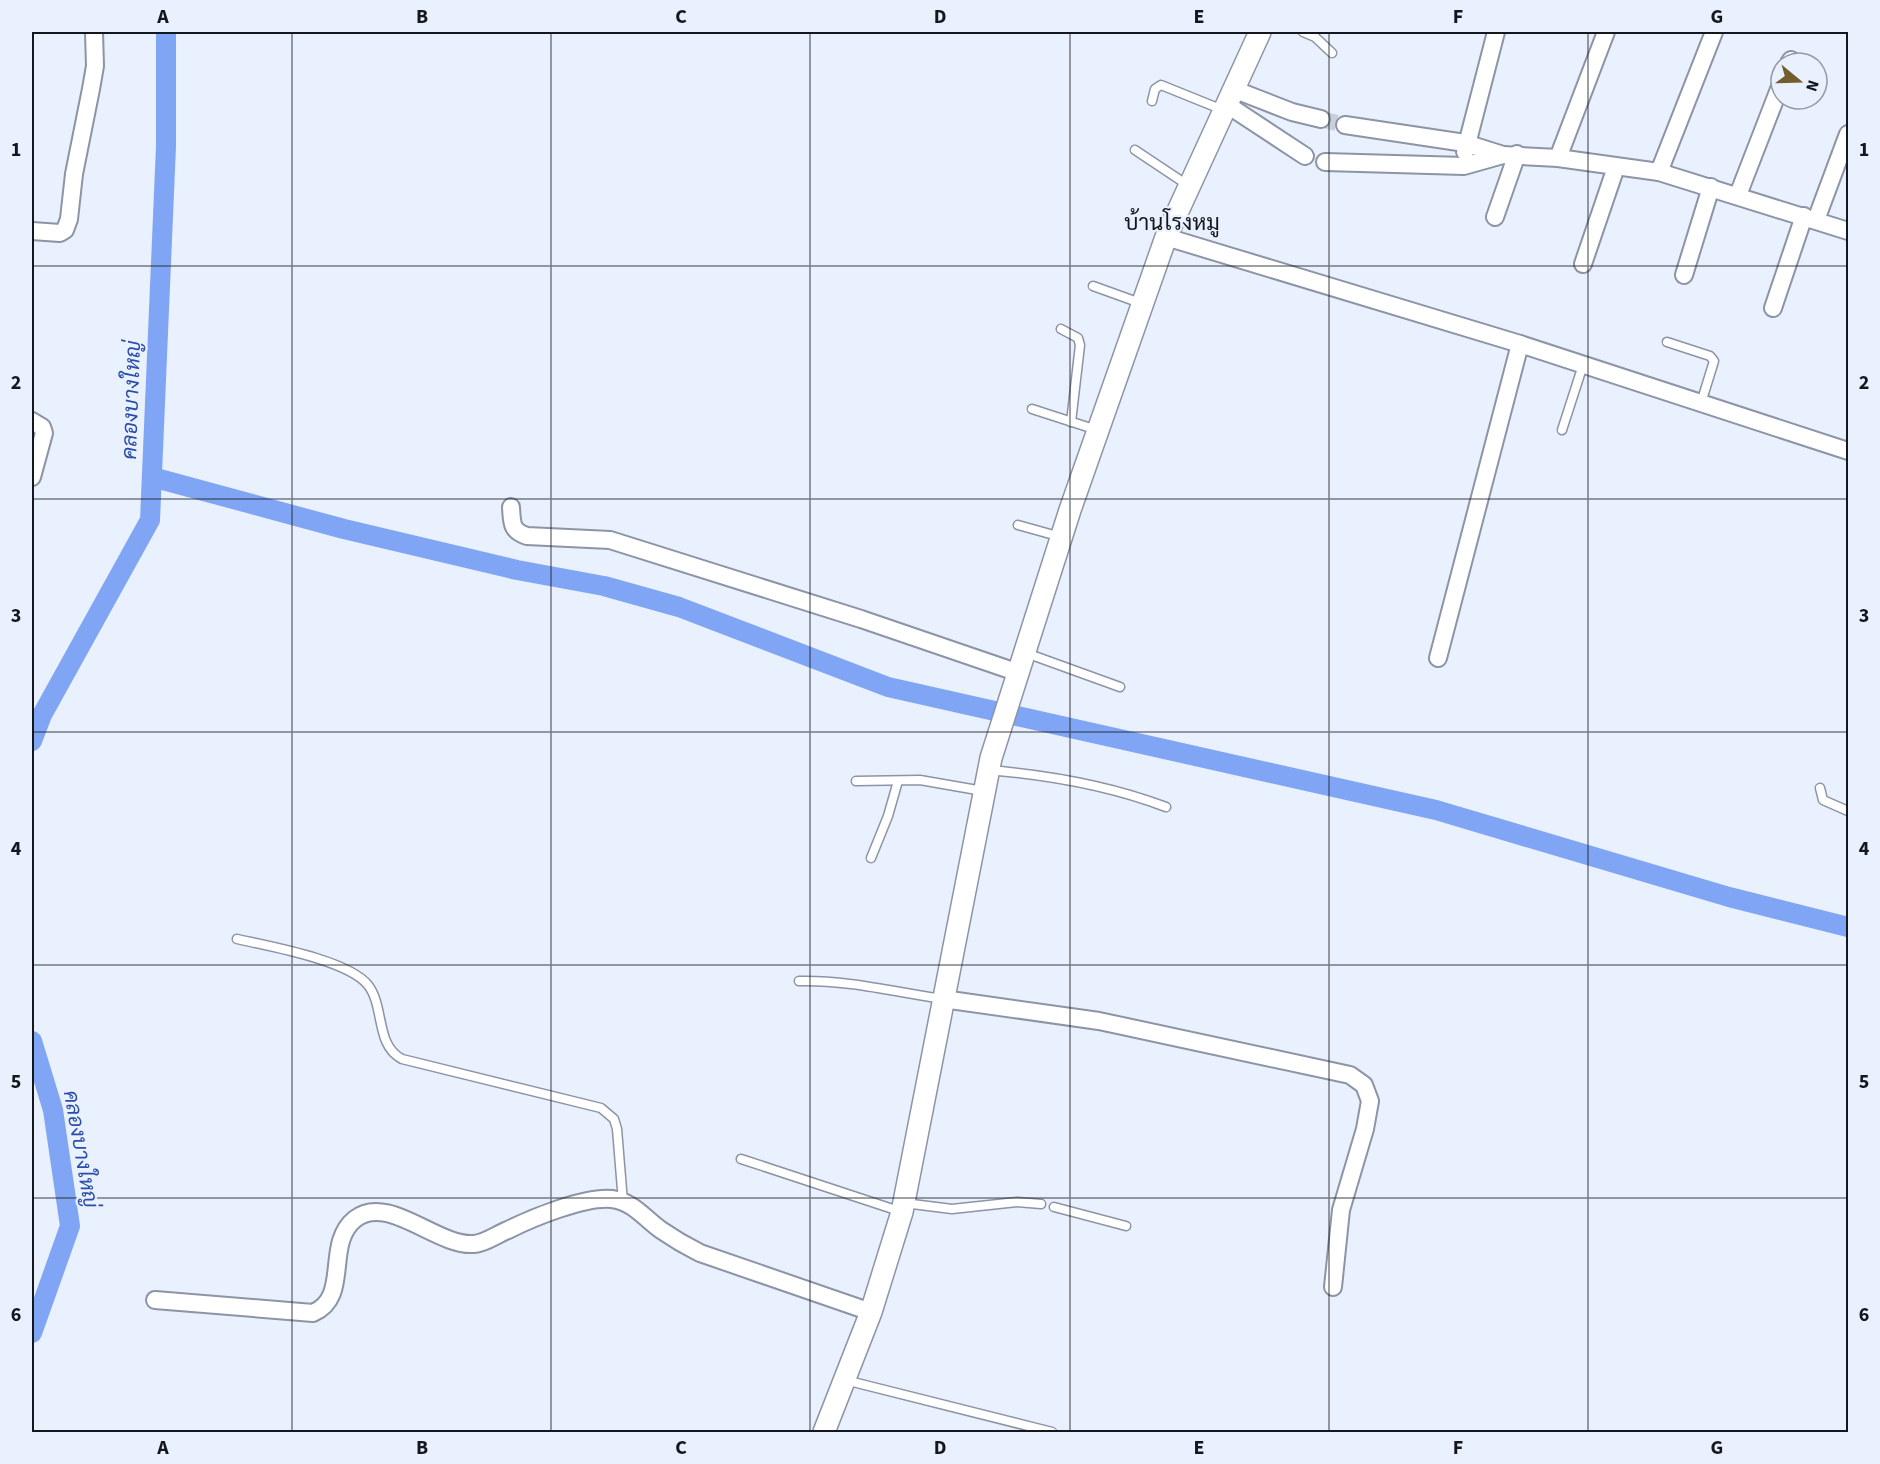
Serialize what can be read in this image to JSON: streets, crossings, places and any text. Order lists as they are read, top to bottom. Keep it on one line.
{"districts":["บ้านโรงหมู"],"water":["คลองบางใหญ่"],"north":"right","grid":{"columns":["A","B","C","D","E","F","G"],"rows":["1","2","3","4","5","6"]}}
